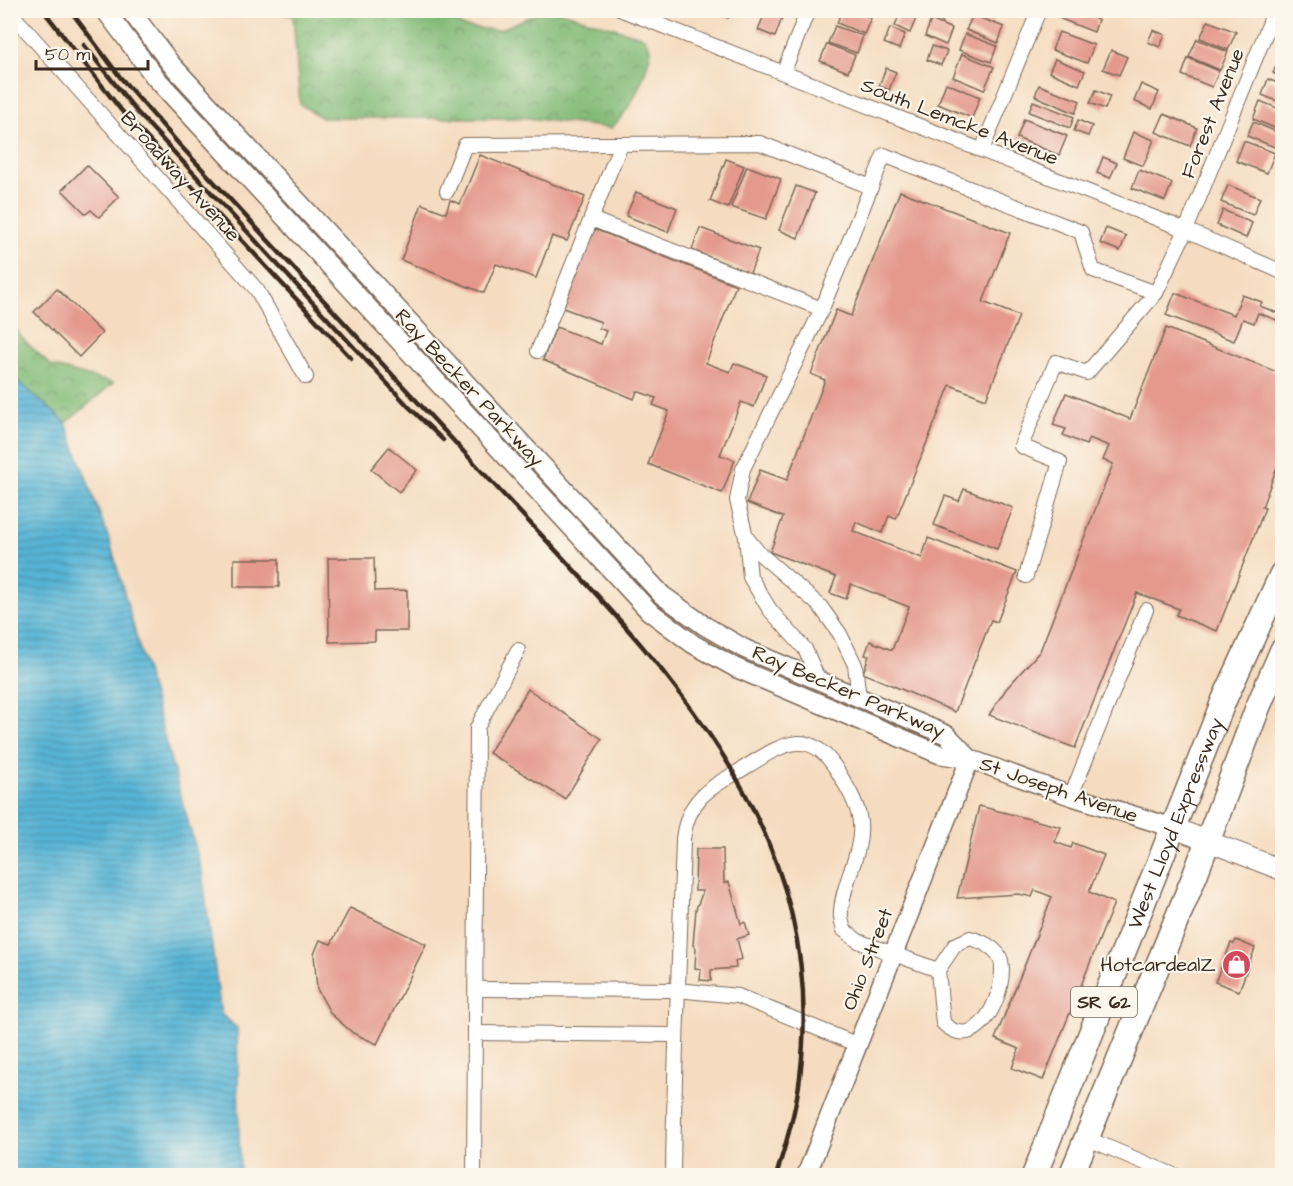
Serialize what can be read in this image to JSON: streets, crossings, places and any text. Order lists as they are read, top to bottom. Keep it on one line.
{"streets":{"highway":["West Lloyd Expressway","SR 62"],"main road":["Ray Becker Parkway","St Joseph Avenue","Ohio Street"],"street":["Forest Avenue","South Lemcke Avenue","Broadway Avenue"]},"crossings":[["Forest Avenue","South Lemcke Avenue"],["Ray Becker Parkway","St Joseph Avenue"],["Ray Becker Parkway","Ohio Street"],["St Joseph Avenue","West Lloyd Expressway"],["St Joseph Avenue","Ohio Street"]],"places":{"shop":["HotcardealZ"]},"scale_bar":"50 m"}
